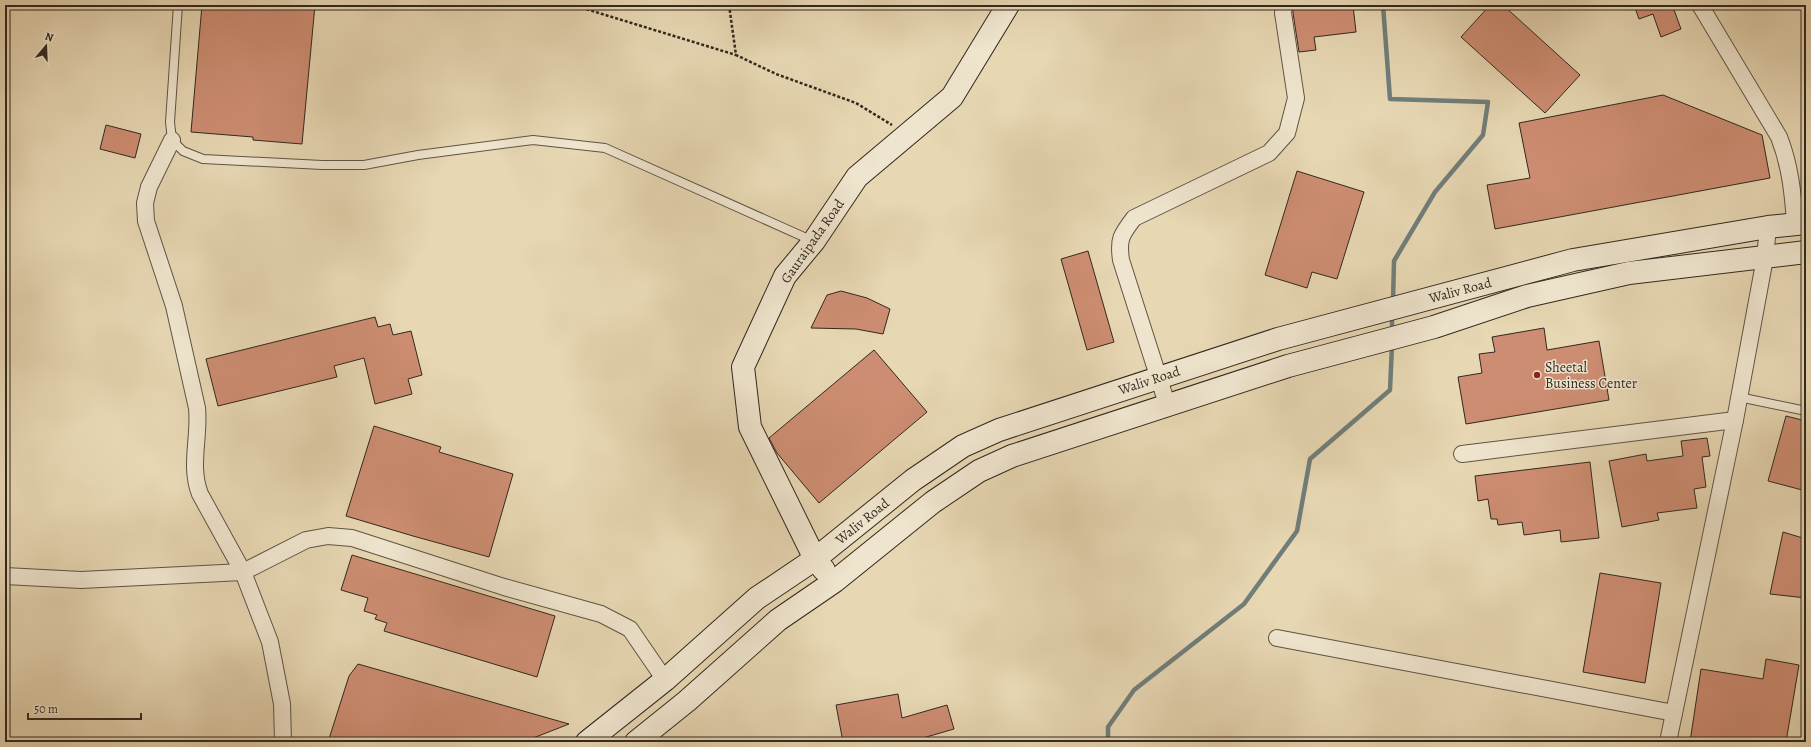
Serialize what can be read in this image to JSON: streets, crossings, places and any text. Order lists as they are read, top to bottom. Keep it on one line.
{"streets":{"main road":["Gauraipada Road","Waliv Road"]},"crossings":[["Gauraipada Road","Waliv Road"]],"places":["Sheetal Business Center"],"scale_bar":"50 m","north":"top"}
